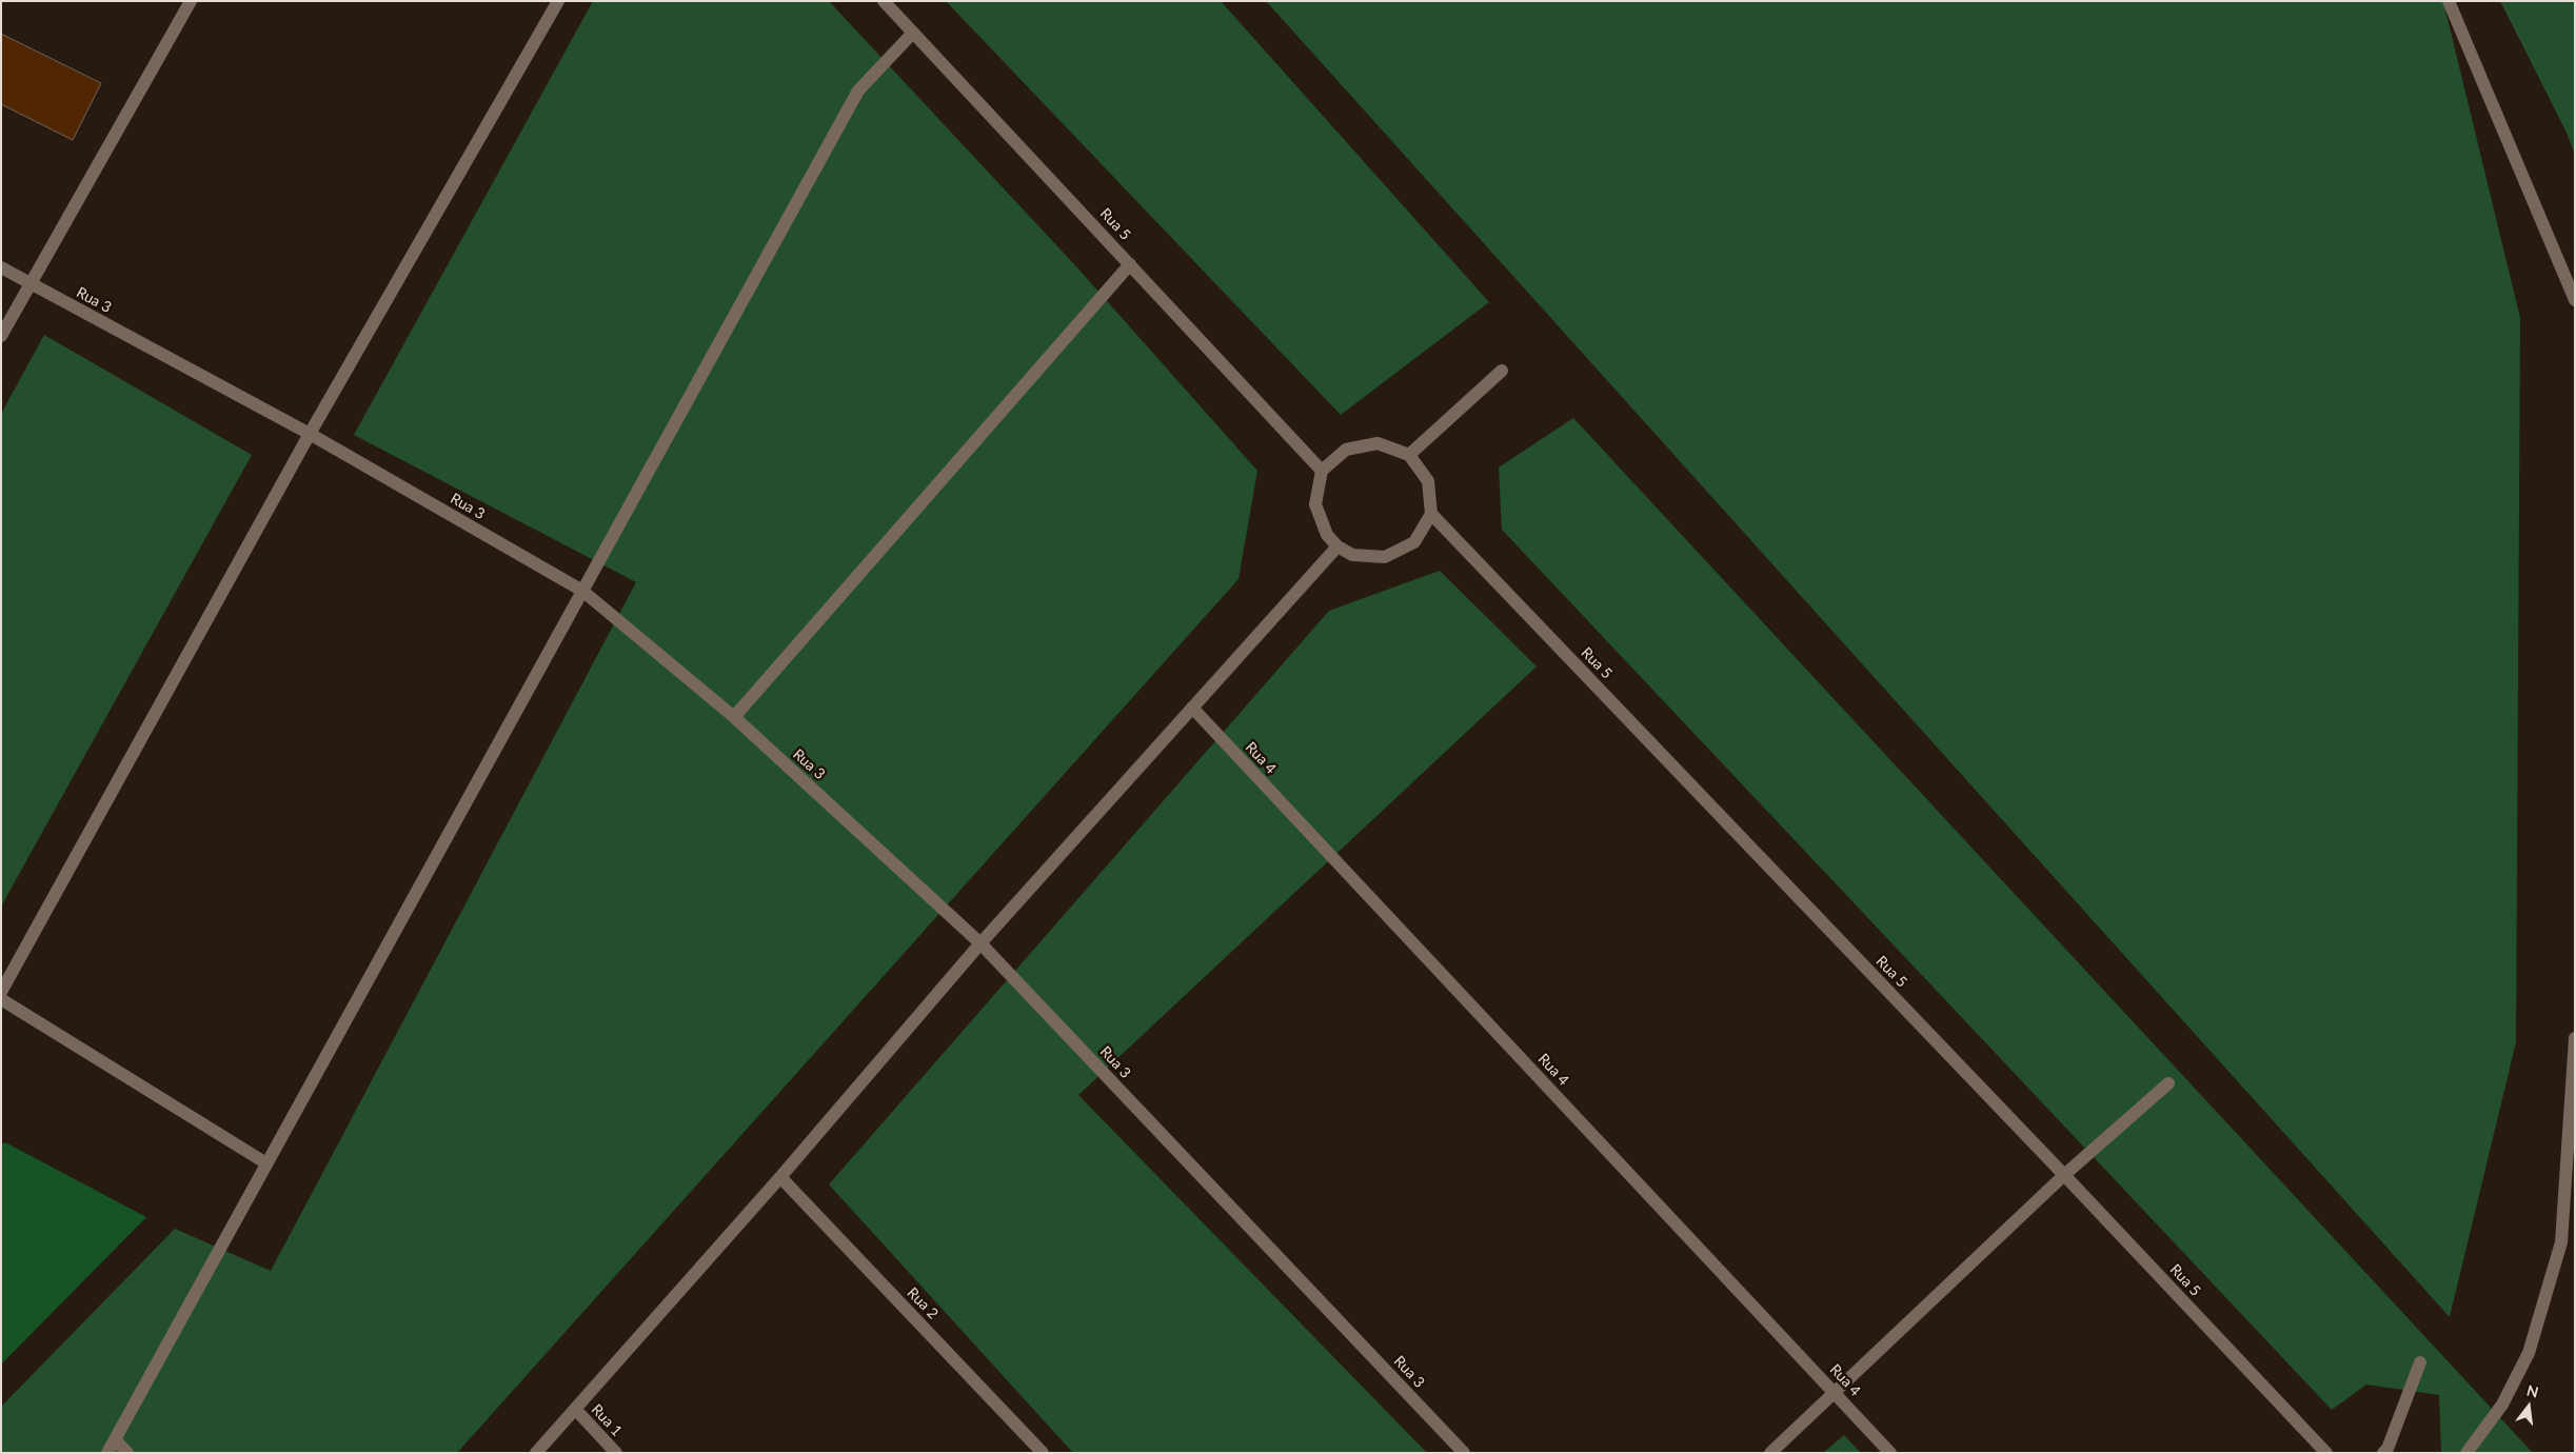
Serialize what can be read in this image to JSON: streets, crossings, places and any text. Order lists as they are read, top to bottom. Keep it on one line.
{"streets":{"street":["Rua 5","Rua 3","Rua 4","Rua 2","Rua 1"]},"north":"top"}
